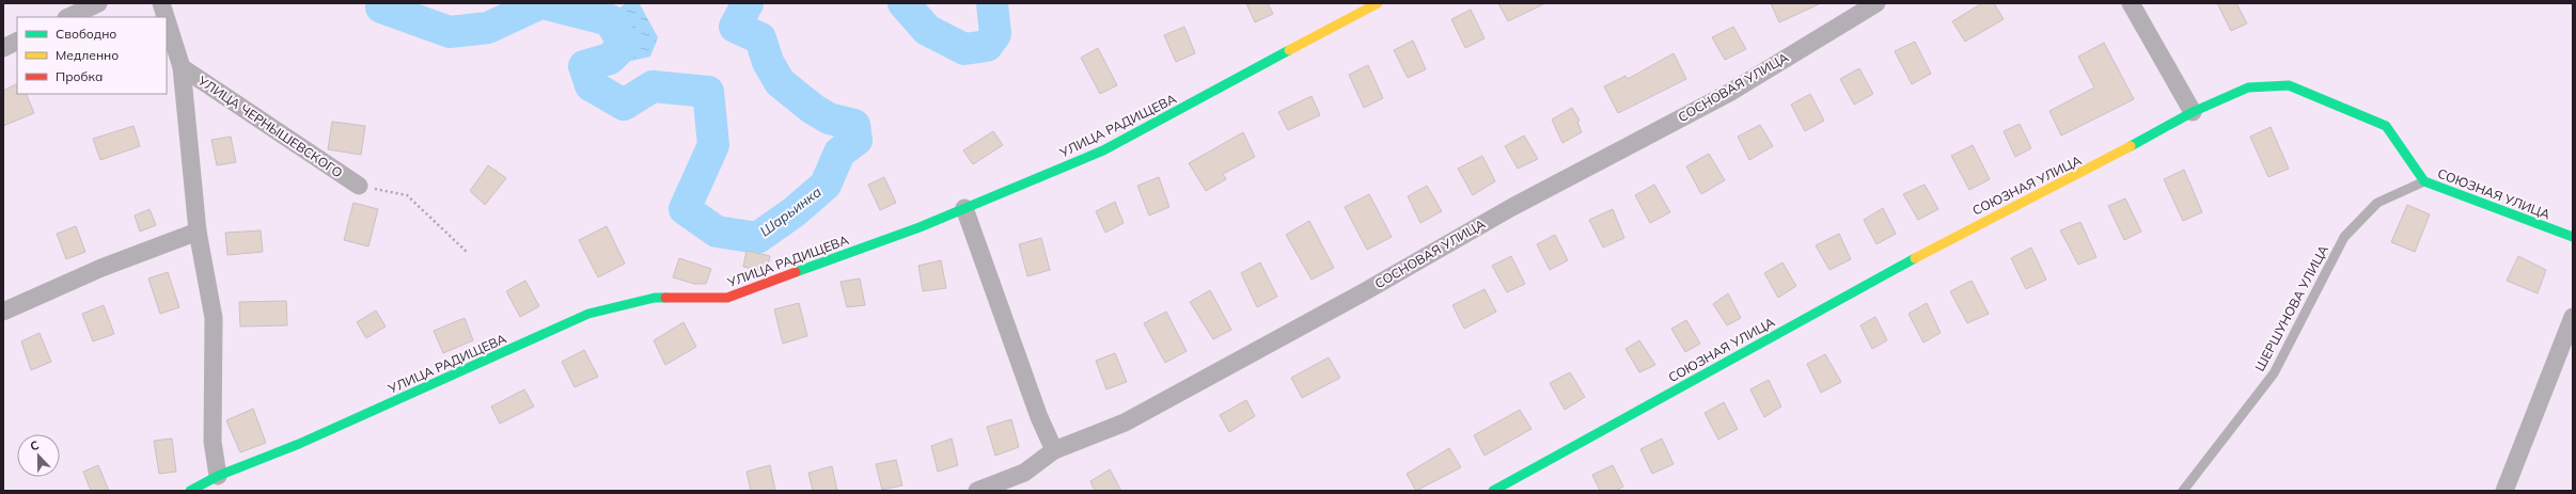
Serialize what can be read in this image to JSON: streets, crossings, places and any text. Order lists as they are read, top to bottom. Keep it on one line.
{"streets":{"street":["СОСНОВАЯ УЛИЦА","УЛИЦА РАДИЩЕВА","УЛИЦА ЧЕРНЫШЕВСКОГО","СОЮЗНАЯ УЛИЦА"],"lane":["ШЕРШУНОВА УЛИЦА"]},"crossings":[["СОЮЗНАЯ УЛИЦА","ШЕРШУНОВА УЛИЦА"]],"water":["Шарьинка"],"legend":["Свободно","Медленно","Пробка"],"north":"top"}
